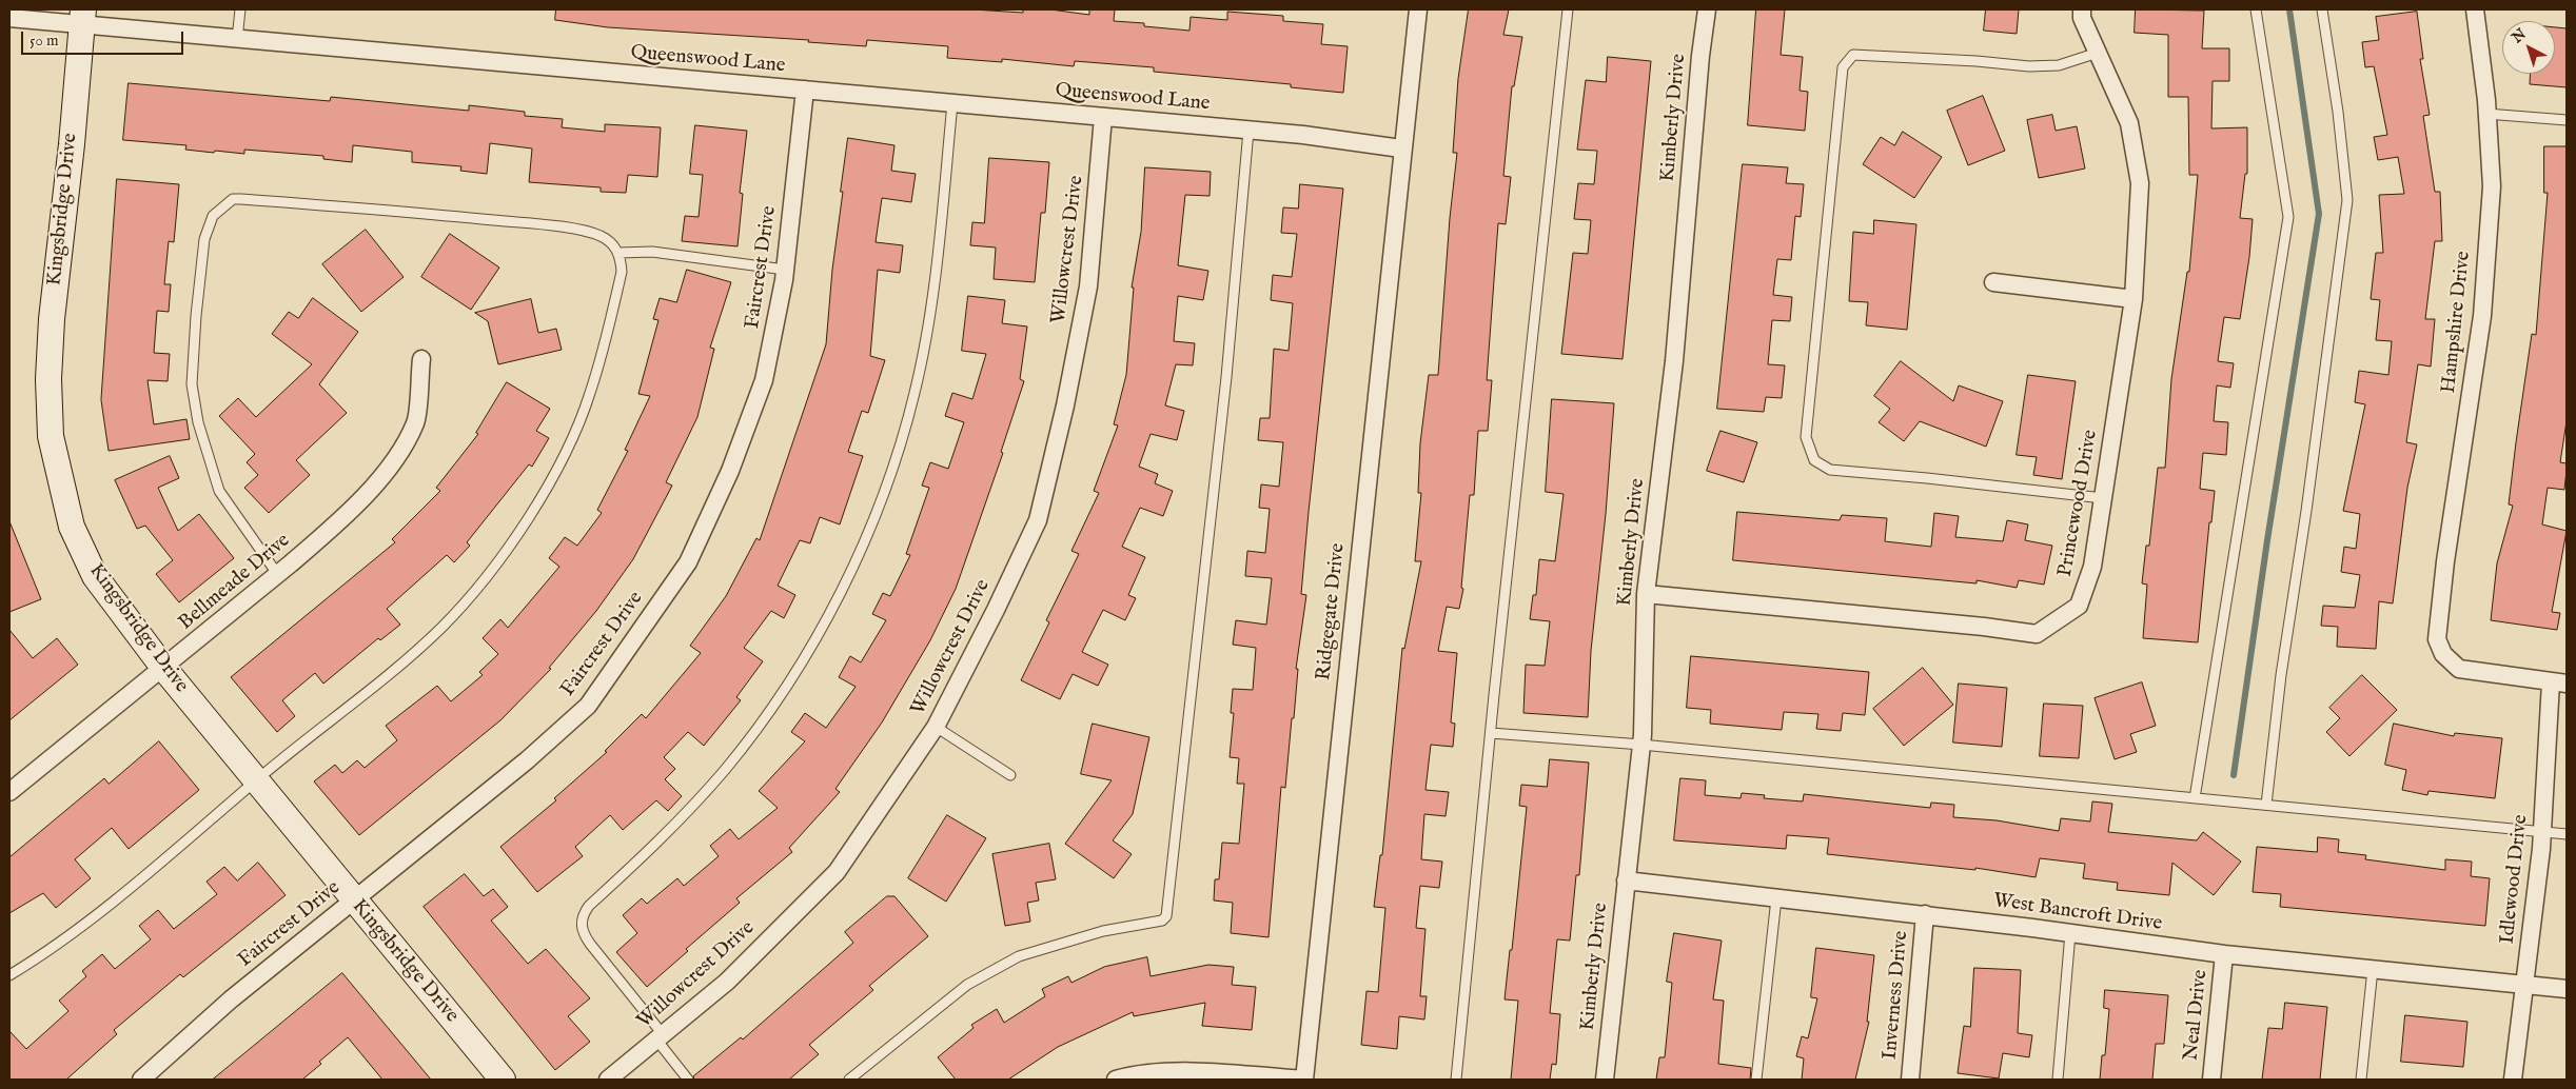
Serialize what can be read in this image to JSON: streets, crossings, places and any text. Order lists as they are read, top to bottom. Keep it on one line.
{"streets":{"street":["Queenswood Lane","Kimberly Drive","Kingsbridge Drive","Willowcrest Drive","Faircrest Drive","Hampshire Drive","Princewood Drive","Bellmeade Drive","Ridgegate Drive","Idlewood Drive","West Bancroft Drive","Inverness Drive","Neal Drive"]},"crossings":[["Queenswood Lane","Kingsbridge Drive"],["Queenswood Lane","Willowcrest Drive"],["Queenswood Lane","Faircrest Drive"],["Queenswood Lane","Ridgegate Drive"],["Kimberly Drive","Princewood Drive"],["Kimberly Drive","West Bancroft Drive"],["Kingsbridge Drive","Faircrest Drive"],["Kingsbridge Drive","Bellmeade Drive"],["Hampshire Drive","Idlewood Drive"],["Idlewood Drive","West Bancroft Drive"],["West Bancroft Drive","Inverness Drive"],["West Bancroft Drive","Neal Drive"]],"scale_bar":"50 m","north":"top left"}
